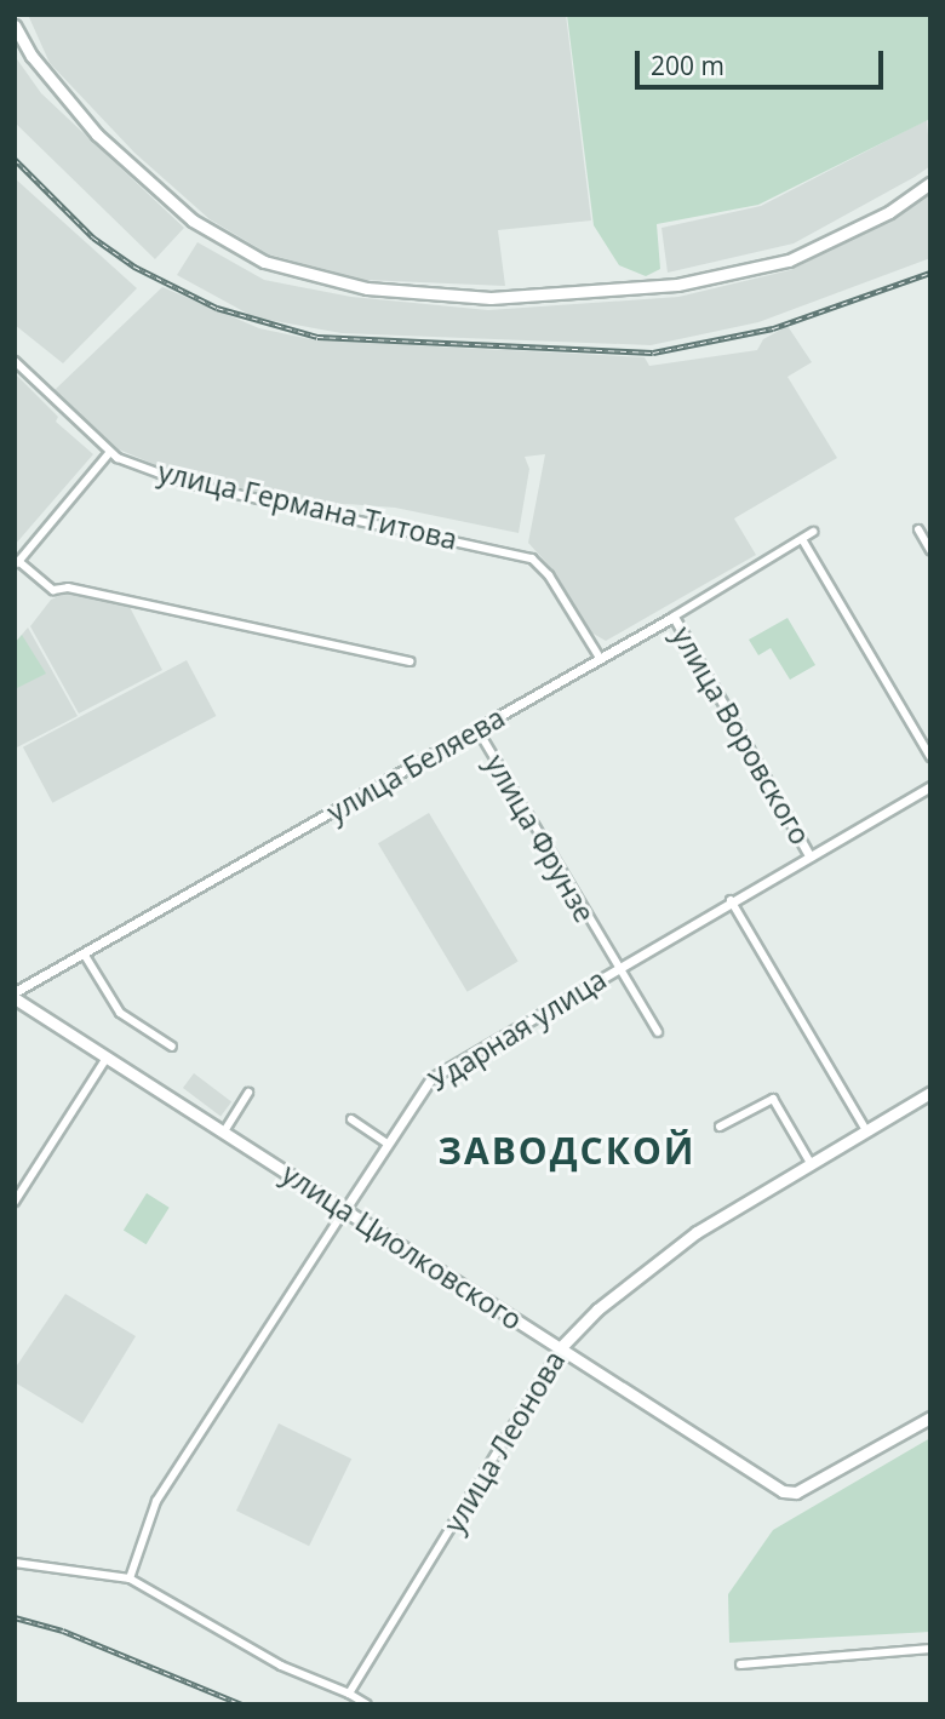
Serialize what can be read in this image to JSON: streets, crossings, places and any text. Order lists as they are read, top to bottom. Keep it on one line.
{"streets":{"main road":["улица Циолковского","улица Леонова"],"street":["улица Германа Титова","улица Воровского","улица Беляева","улица Фрунзе","Ударная улица"]},"crossings":[["улица Германа Титова","улица Беляева"],["улица Воровского","улица Беляева"],["улица Воровского","Ударная улица"],["улица Беляева","улица Фрунзе"],["улица Фрунзе","Ударная улица"],["Ударная улица","улица Циолковского"],["улица Циолковского","улица Леонова"]],"districts":["ЗАВОДСКОЙ"],"scale_bar":"200 m"}
